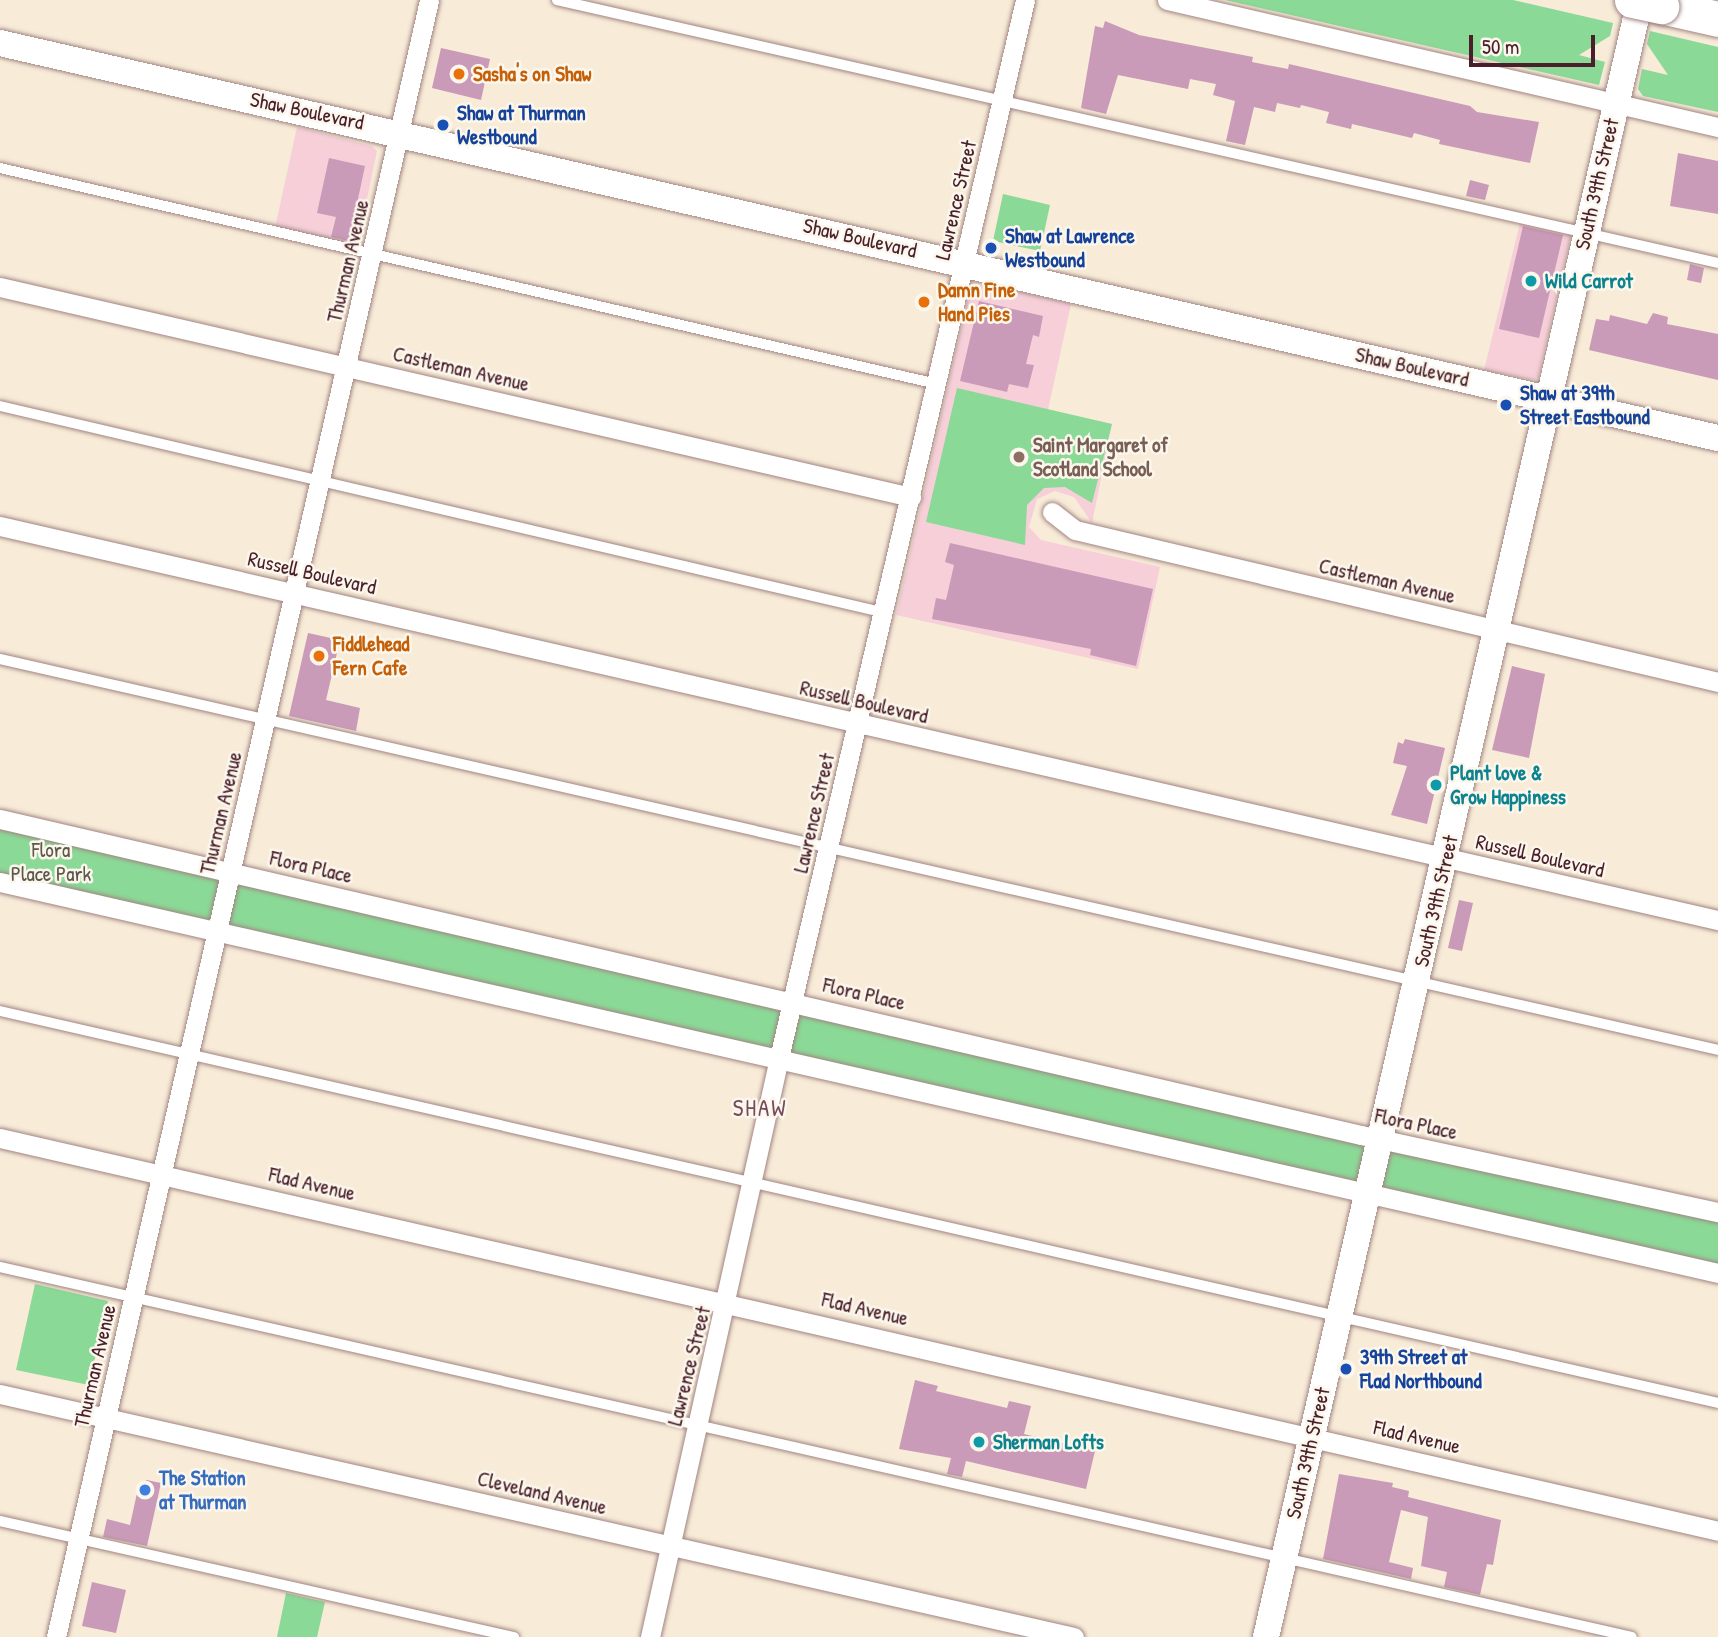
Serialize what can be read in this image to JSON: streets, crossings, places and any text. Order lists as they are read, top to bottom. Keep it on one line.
{"streets":{"street":["Shaw Boulevard","South 39th Street","Lawrence Street","Thurman Avenue","Castleman Avenue","Russell Boulevard","Flora Place","Flad Avenue","Cleveland Avenue"]},"crossings":[["Shaw Boulevard","South 39th Street"],["Shaw Boulevard","Lawrence Street"],["Shaw Boulevard","Thurman Avenue"],["South 39th Street","Castleman Avenue"],["South 39th Street","Russell Boulevard"],["South 39th Street","Flora Place"],["South 39th Street","Flad Avenue"],["Lawrence Street","Castleman Avenue"],["Lawrence Street","Russell Boulevard"],["Lawrence Street","Flora Place"],["Lawrence Street","Flad Avenue"],["Lawrence Street","Cleveland Avenue"],["Thurman Avenue","Castleman Avenue"],["Thurman Avenue","Russell Boulevard"],["Thurman Avenue","Flora Place"],["Thurman Avenue","Flad Avenue"],["Thurman Avenue","Cleveland Avenue"]],"districts":["SHAW"],"parks":["Flora Place Park"],"places":["Sasha's on Shaw","Shaw at Thurman Westbound","Shaw at Lawrence Westbound","Wild Carrot","Damn Fine Hand Pies","Shaw at 39th Street Eastbound","Saint Margaret of Scotland School","Fiddlehead Fern Cafe","Plant love & Grow Happiness","39th Street at Flad Northbound","Sherman Lofts","The Station at Thurman"],"scale_bar":"50 m"}
